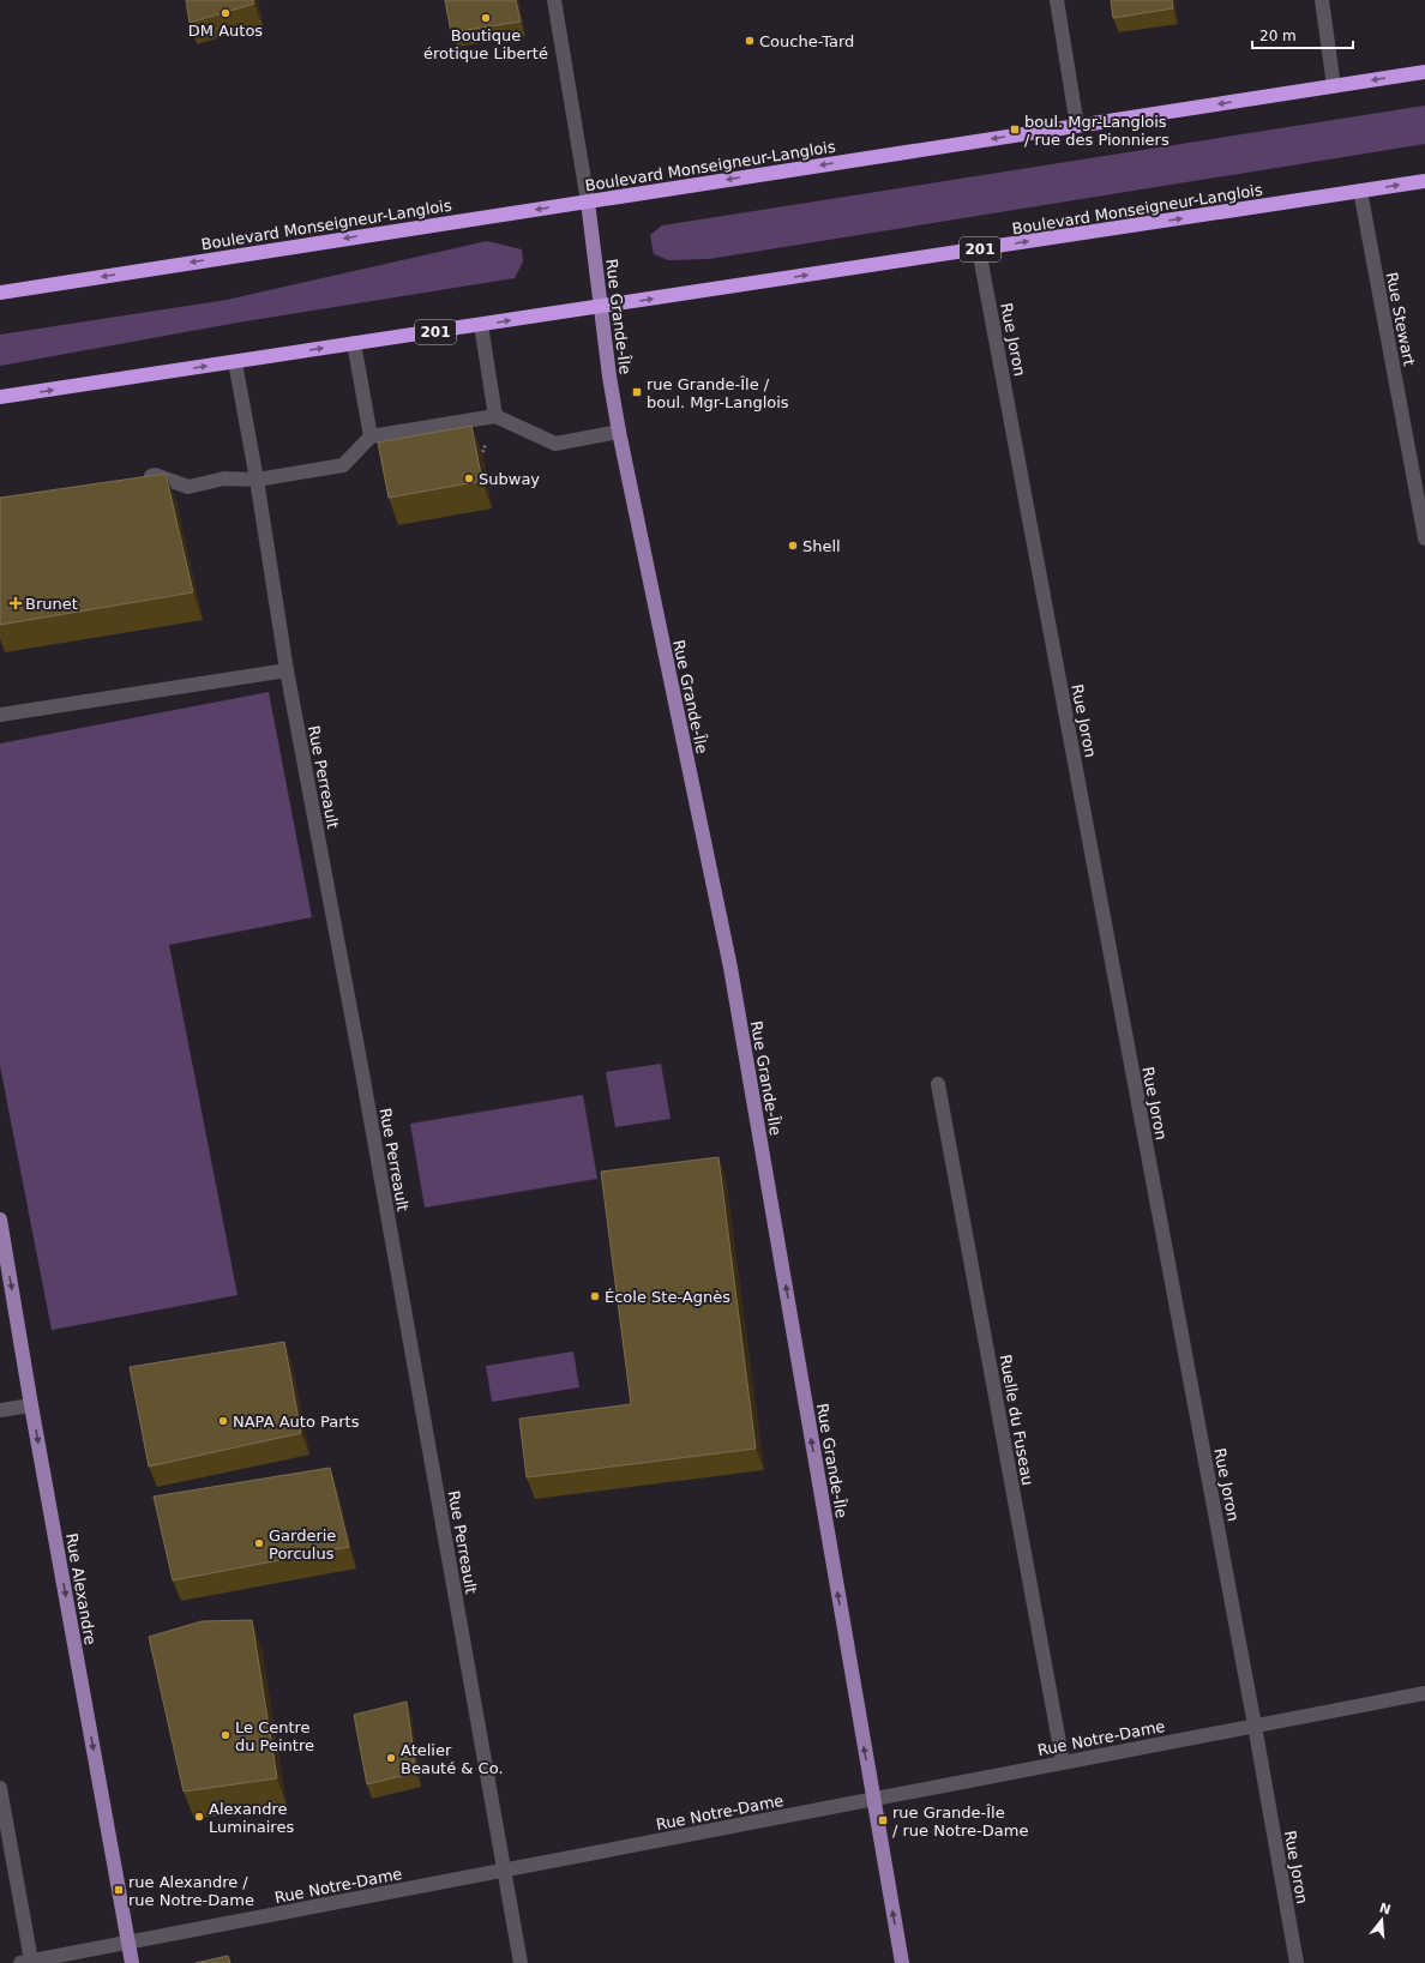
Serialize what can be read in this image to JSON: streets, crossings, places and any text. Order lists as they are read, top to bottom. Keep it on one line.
{"streets":{"highway":["Boulevard Monseigneur-Langlois","201"],"main road":["Rue Grande-Île","Rue Alexandre"],"street":["Rue Stewart","Rue Joron","Rue Perreault","Ruelle du Fuseau","Rue Notre-Dame"]},"crossings":[["Boulevard Monseigneur-Langlois","Rue Grande-Île"],["Boulevard Monseigneur-Langlois","Rue Stewart"],["Boulevard Monseigneur-Langlois","Rue Joron"],["Boulevard Monseigneur-Langlois","Rue Perreault"],["Rue Grande-Île","Rue Notre-Dame"],["Rue Joron","Rue Notre-Dame"],["Rue Perreault","Rue Notre-Dame"],["Ruelle du Fuseau","Rue Notre-Dame"],["Rue Alexandre","Rue Notre-Dame"]],"one_way":["Rue Grande-Île","Rue Alexandre"],"places":{"other":["DM Autos","Boutique érotique Liberté","Couche-Tard","Subway","Shell","École Ste-Agnès","NAPA Auto Parts","Garderie Porculus","Le Centre du Peintre","Atelier Beauté & Co.","Alexandre Luminaires"],"transit":["boul. Mgr-Langlois / rue des Pionniers","rue Grande-Île / boul. Mgr-Langlois","rue Grande-Île / rue Notre-Dame","rue Alexandre / rue Notre-Dame"],"health":["Brunet"]},"scale_bar":"20 m","north":"top"}
